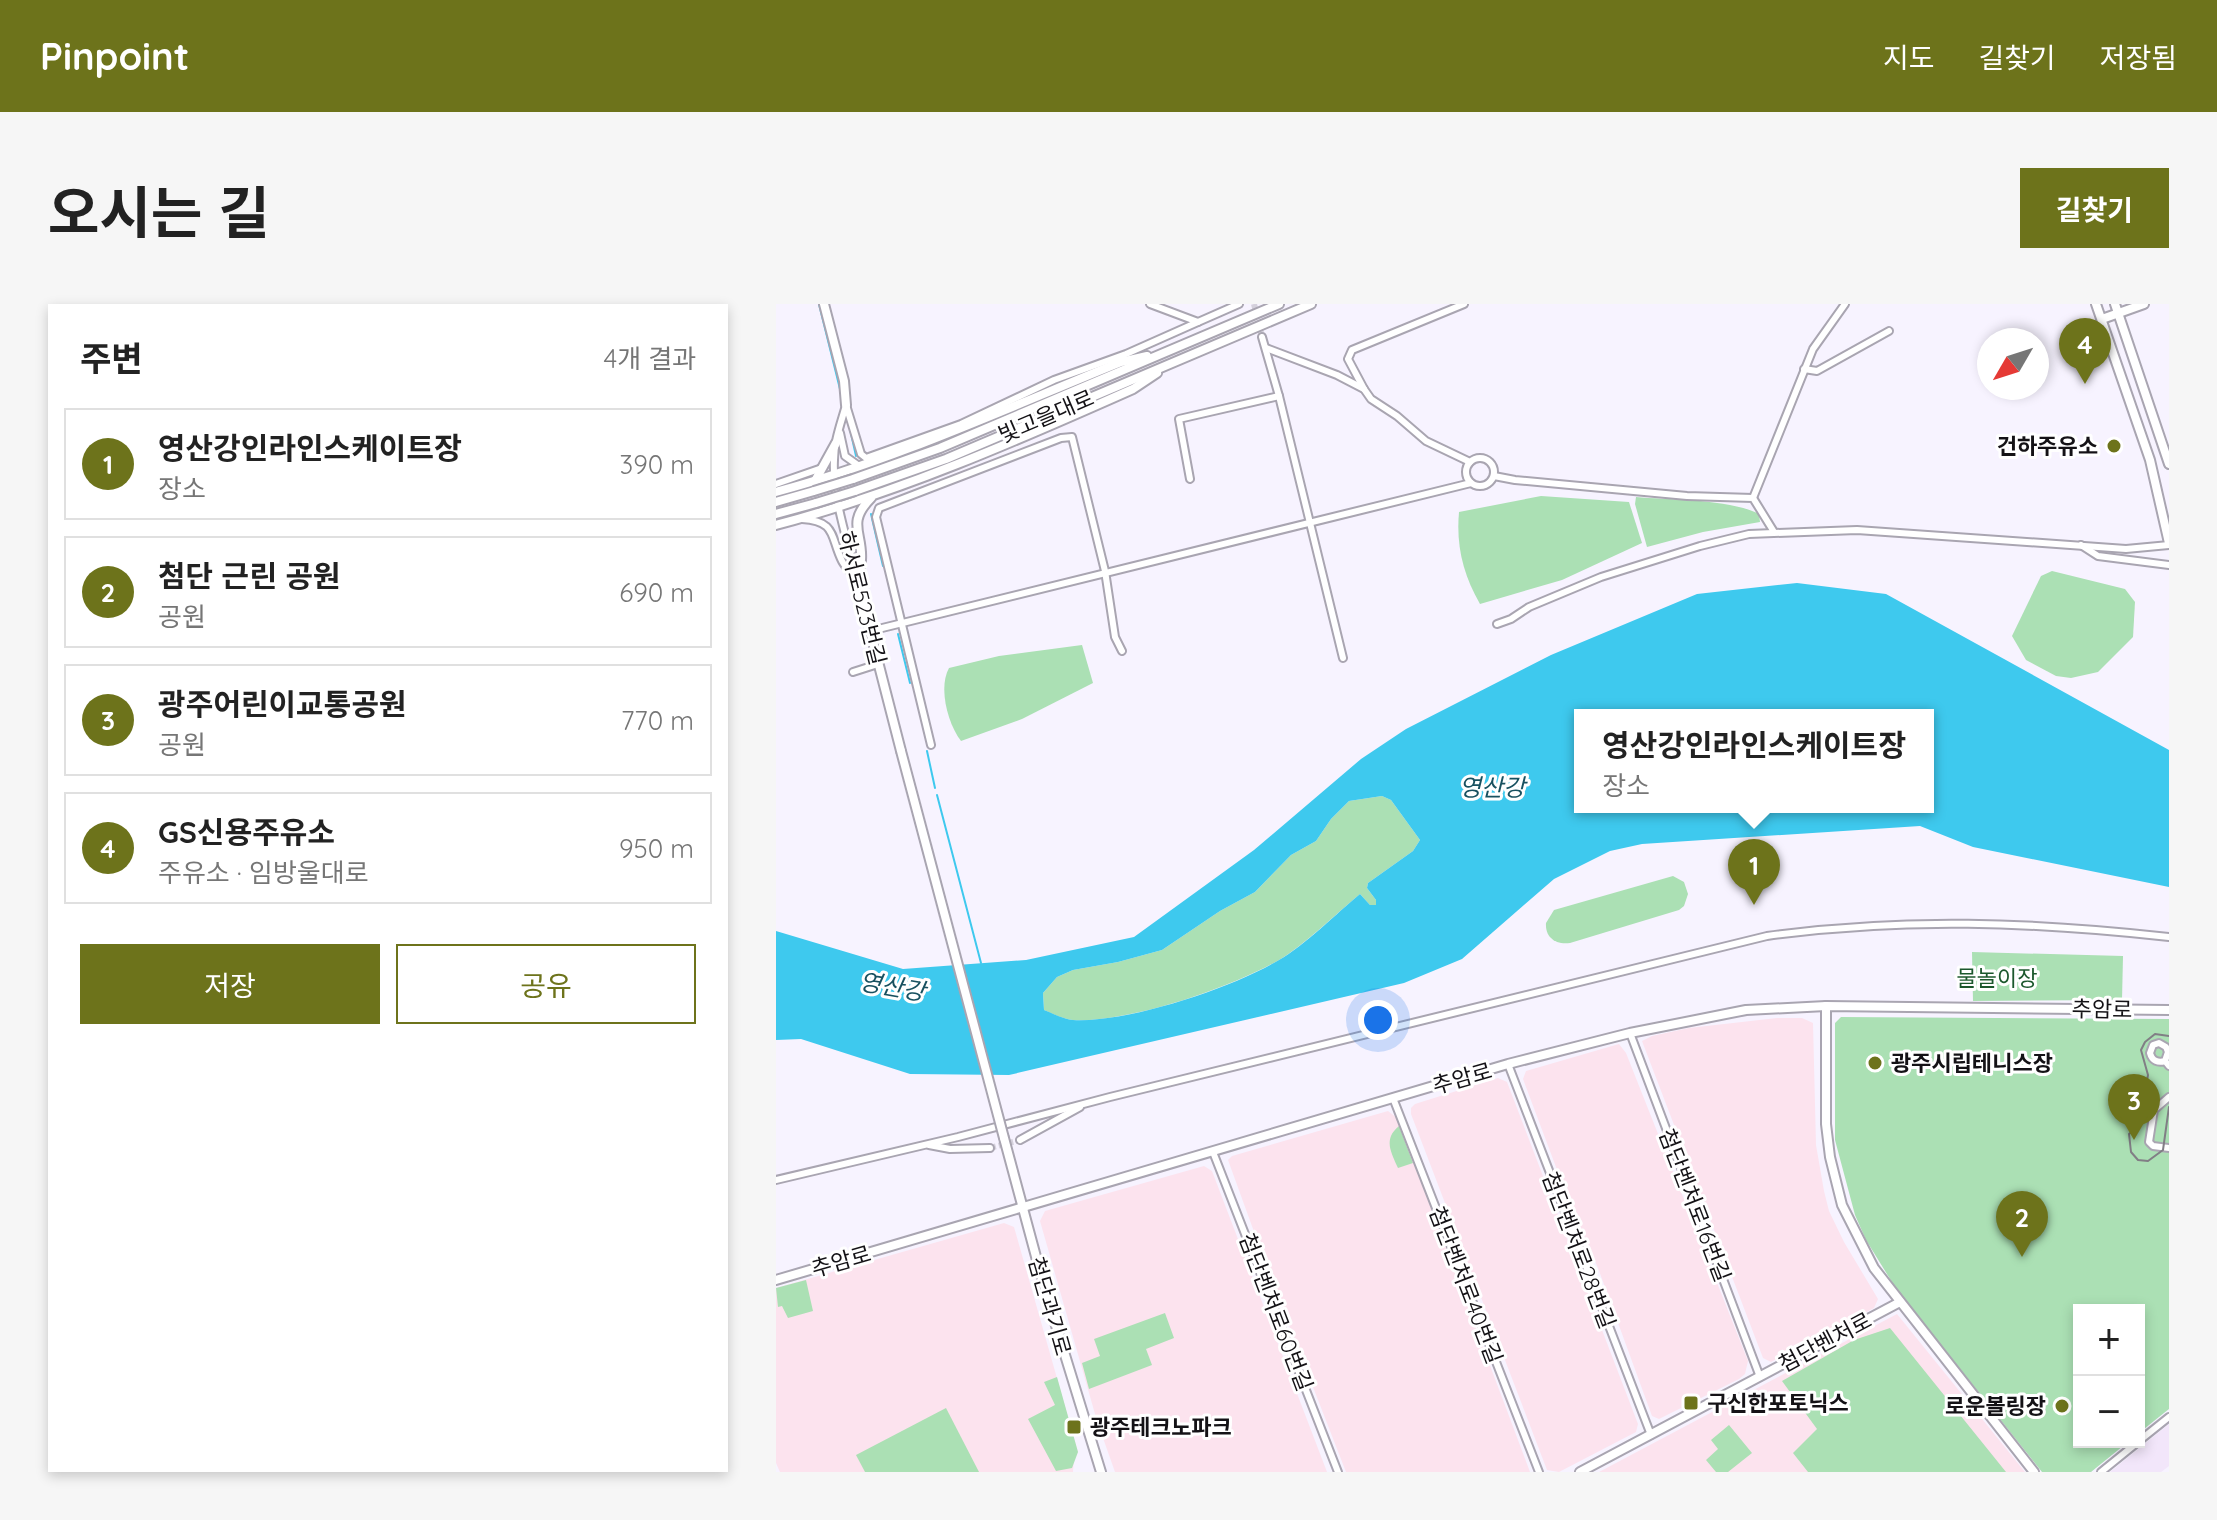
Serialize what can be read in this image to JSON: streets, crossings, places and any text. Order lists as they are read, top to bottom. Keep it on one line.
{"streets":{"street":["빛고을대로","하서로523번길","추암로","첨단벤처로16번길","첨단벤처로28번길","첨단벤처로40번길","첨단과기로","첨단벤처로60번길","첨단벤처로"]},"crossings":[["하서로523번길","첨단과기로"],["추암로","첨단벤처로16번길"],["추암로","첨단벤처로28번길"],["추암로","첨단벤처로40번길"],["추암로","첨단과기로"],["추암로","첨단벤처로60번길"],["첨단벤처로16번길","첨단벤처로"],["첨단벤처로28번길","첨단벤처로"]],"water":["영산강"],"parks":["물놀이장"],"places":{"other":["건하주유소","광주시립테니스장","로운볼링장"],"transit":["구신한포토닉스","광주테크노파크"]},"north":"bottom left","page":{"header":"Pinpoint","nav":["지도","길찾기","저장됨"],"title":"오시는 길","buttons":["길찾기",["저장","공유"]],"heading":["주변","4개 결과"],"pins":["4","1","3","2"],"list":[{"mark":"1","name":"영산강인라인스케이트장","note":"장소","value":"390 m"},{"mark":"2","name":"첨단 근린 공원","note":"공원","value":"690 m"},{"mark":"3","name":"광주어린이교통공원","note":"공원","value":"770 m"},{"mark":"4","name":"GS신용주유소","note":"주유소 · 임방울대로","value":"950 m"}],"popup":["영산강인라인스케이트장","장소"],"map_buttons":["+","−"]}}
